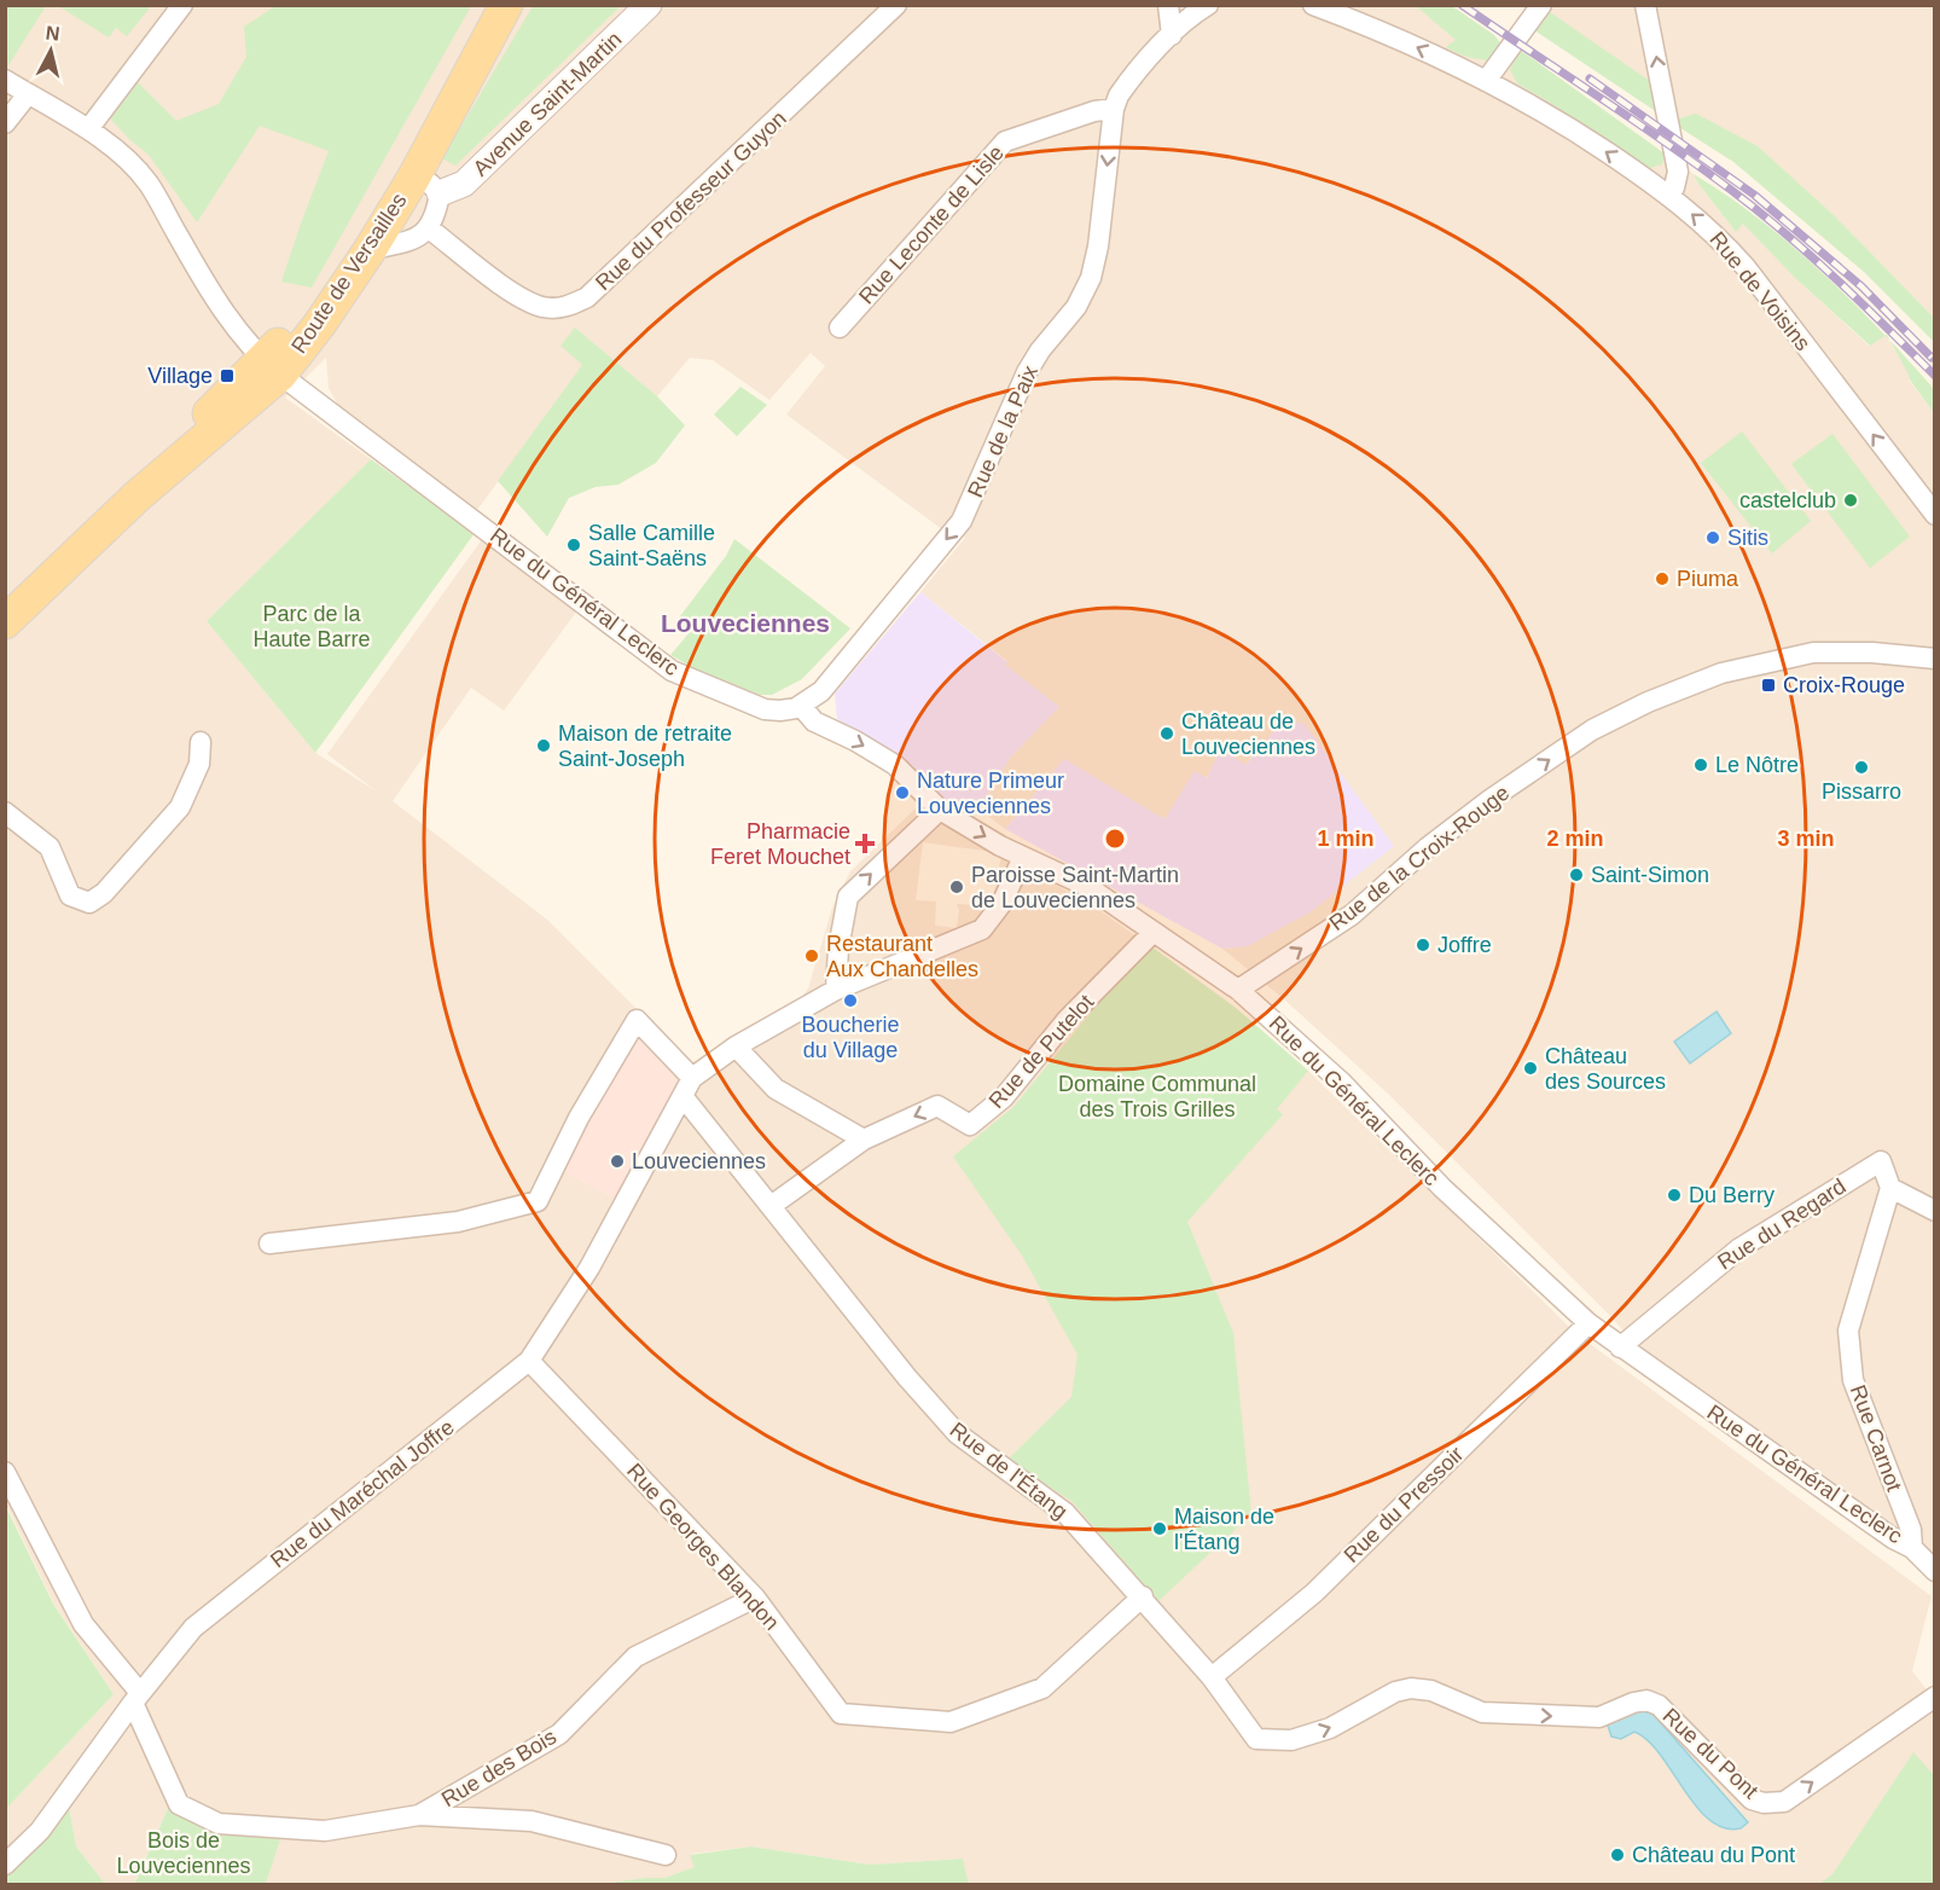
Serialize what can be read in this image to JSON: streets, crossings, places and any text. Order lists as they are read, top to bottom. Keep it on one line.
{"streets":{"main road":["Route de Versailles"],"street":["Avenue Saint-Martin","Rue du Professeur Guyon","Rue Leconte de Lisle","Rue de Voisins","Rue de la Paix","Rue du Général Leclerc","Rue de la Croix-Rouge","Rue de Putelot","Rue du Regard","Rue Carnot","Rue de l'Étang","Rue du Maréchal Joffre","Rue du Pressoir","Rue Georges Blandon","Rue du Pont","Rue des Bois"]},"crossings":[["Avenue Saint-Martin","Route de Versailles"],["Rue Leconte de Lisle","Rue de la Paix"],["Route de Versailles","Rue du Général Leclerc"],["Rue de la Paix","Rue du Général Leclerc"],["Rue du Général Leclerc","Rue de la Croix-Rouge"],["Rue du Général Leclerc","Rue de Putelot"],["Rue du Général Leclerc","Rue du Regard"],["Rue du Général Leclerc","Rue Carnot"],["Rue du Général Leclerc","Rue du Pressoir"],["Rue du Regard","Rue Carnot"],["Rue de l'Étang","Rue du Maréchal Joffre"],["Rue de l'Étang","Rue du Pressoir"],["Rue de l'Étang","Rue Georges Blandon"],["Rue de l'Étang","Rue du Pont"],["Rue du Maréchal Joffre","Rue Georges Blandon"],["Rue Georges Blandon","Rue des Bois"]],"one_way":["Rue de Voisins","Rue de la Paix","Rue de la Croix-Rouge","Rue du Pont"],"districts":["Louveciennes"],"parks":["Parc de la Haute Barre","Domaine Communal des Trois Grilles","Bois de Louveciennes"],"places":{"transit":["Village","Croix-Rouge"],"other":["castelclub","Sitis","Salle Camille Saint-Saëns","Piuma","Château de Louveciennes","Maison de retraite Saint-Joseph","Le Nôtre","Pissarro","Nature Primeur Louveciennes","Saint-Simon","Paroisse Saint-Martin de Louveciennes","Joffre","Restaurant Aux Chandelles","Boucherie du Village","Château des Sources","Louveciennes","Du Berry","Maison de l'Étang","Château du Pont"],"health":["Pharmacie Feret Mouchet"]},"north":"top","rings":["1 min","2 min","3 min"]}
